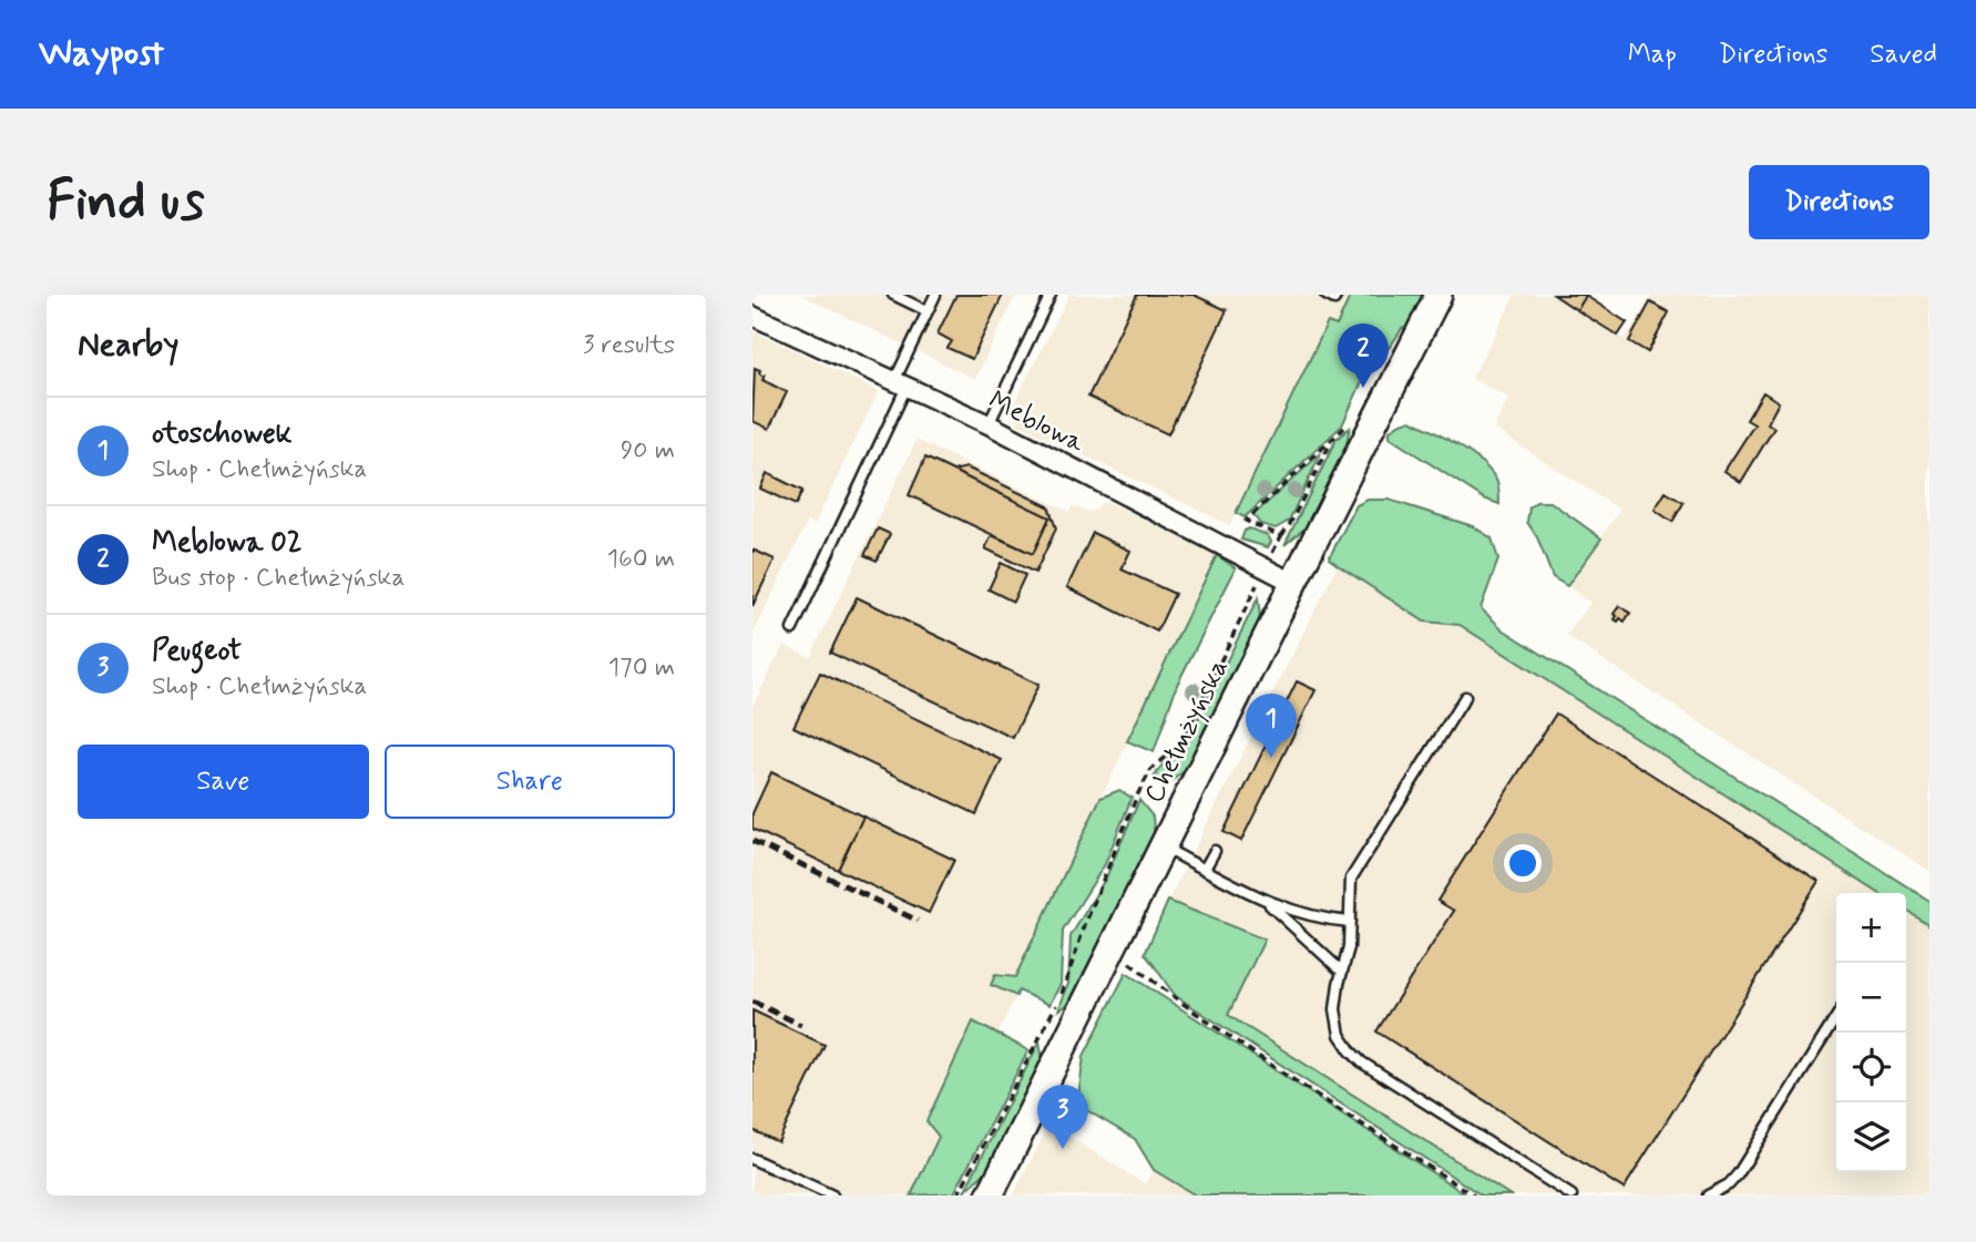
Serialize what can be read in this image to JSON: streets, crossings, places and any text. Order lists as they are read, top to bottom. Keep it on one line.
{"streets":{"street":["Meblowa","Chełmżyńska"]},"crossings":[["Meblowa","Chełmżyńska"]],"page":{"header":"Waypost","nav":["Map","Directions","Saved"],"buttons":["Directions",["Save","Share"]],"title":"Find us","heading":["Nearby","3 results"],"pins":["2","1","3"],"list":[{"mark":"1","name":"otoschowek","note":"Shop · Chełmżyńska","value":"90 m"},{"mark":"2","name":"Meblowa 02","note":"Bus stop · Chełmżyńska","value":"160 m"},{"mark":"3","name":"Peugeot","note":"Shop · Chełmżyńska","value":"170 m"}],"map_buttons":["+","−"]}}
